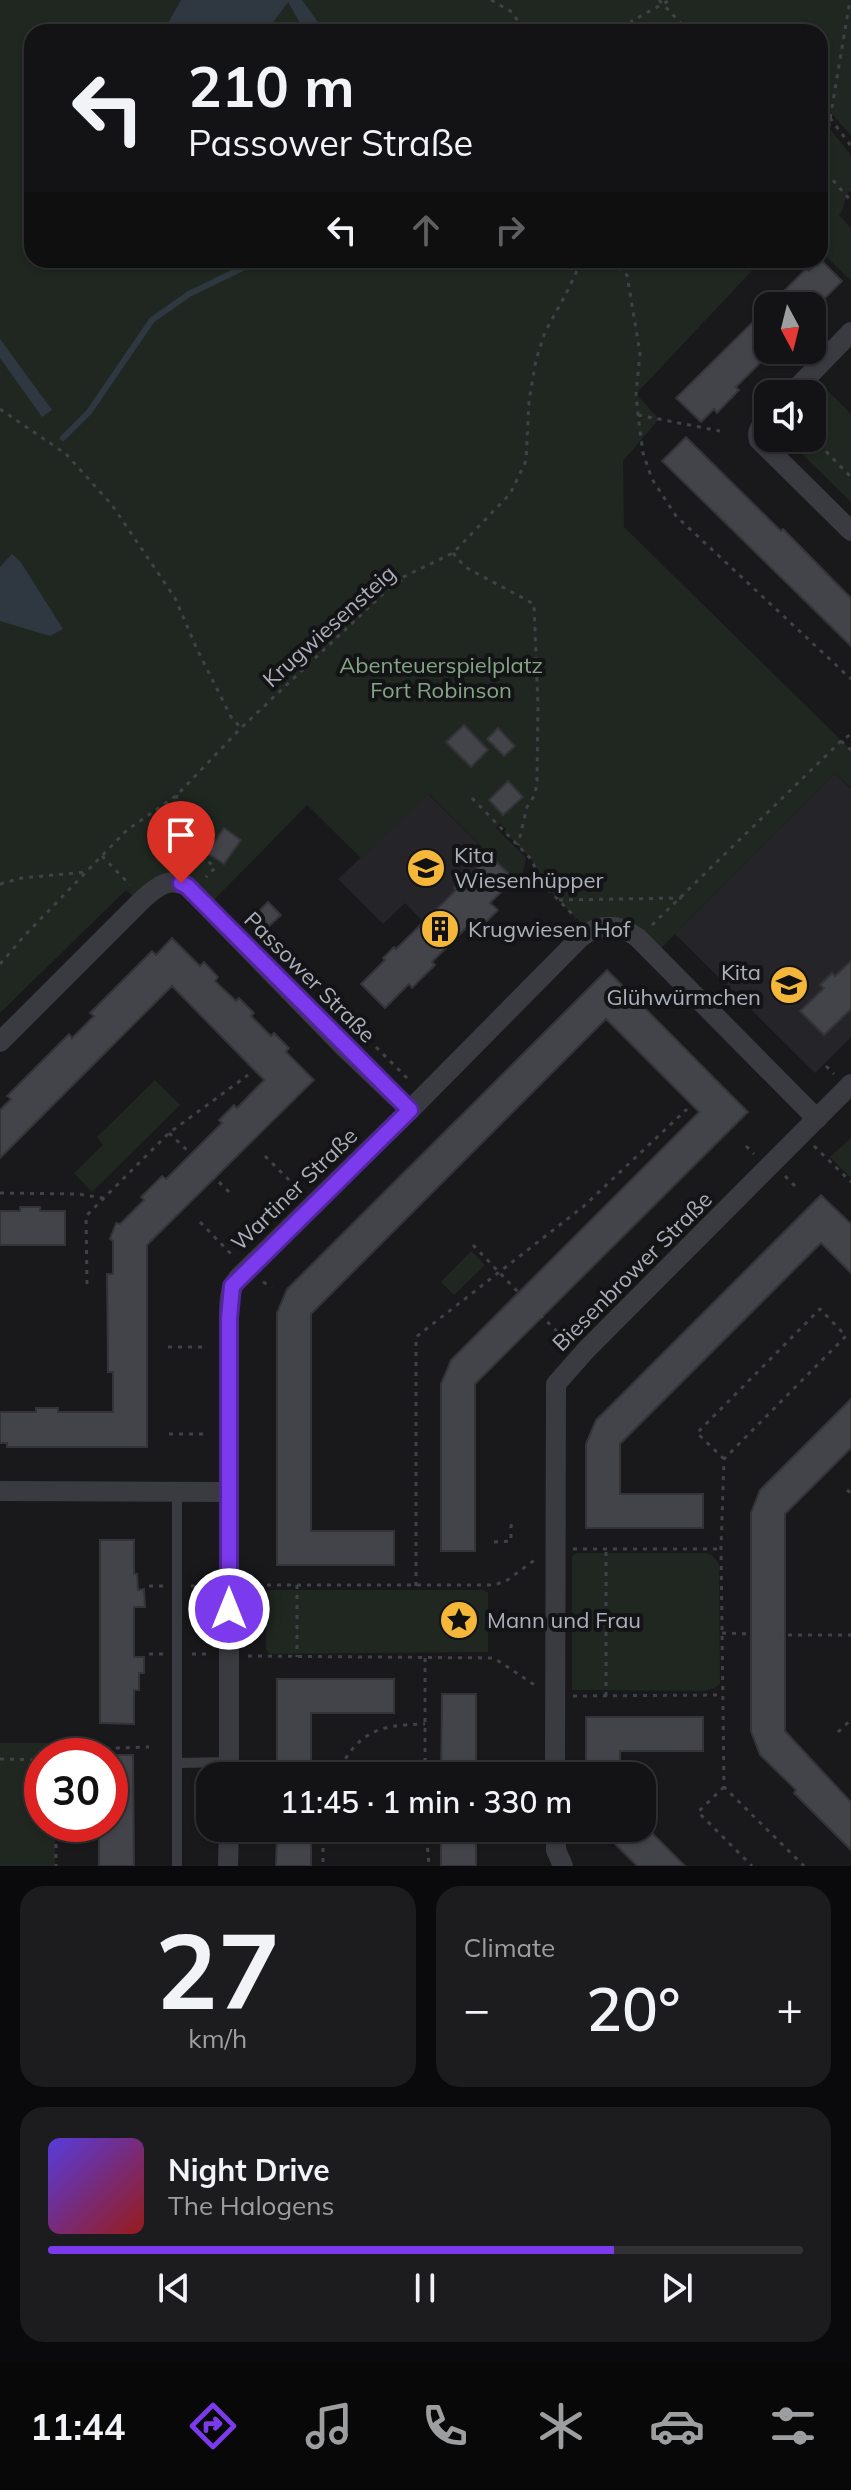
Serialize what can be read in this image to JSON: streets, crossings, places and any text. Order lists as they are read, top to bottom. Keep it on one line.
{"streets":{"street":["Passower Straße","Wartiner Straße","Biesenbrower Straße"],"path":["Krugwiesensteig"]},"crossings":[["Passower Straße","Wartiner Straße"]],"parks":["Abenteuerspielplatz Fort Robinson"],"places":{"school or university":["Kita Wiesenhüpper","Kita Glühwürmchen"],"building":["Krugwiesen Hof"],"place":["Mann und Frau"]},"north":"bottom","page":{"turn":["210 m","Passower Straße"],"limit":"30","trip":"11:45 · 1 min · 330 m","tile":[["27","km/h"],"Climate"],"heat":["−","20°","+"],"song":["Night Drive","The Halogens"],"tabs":"11:44"}}
